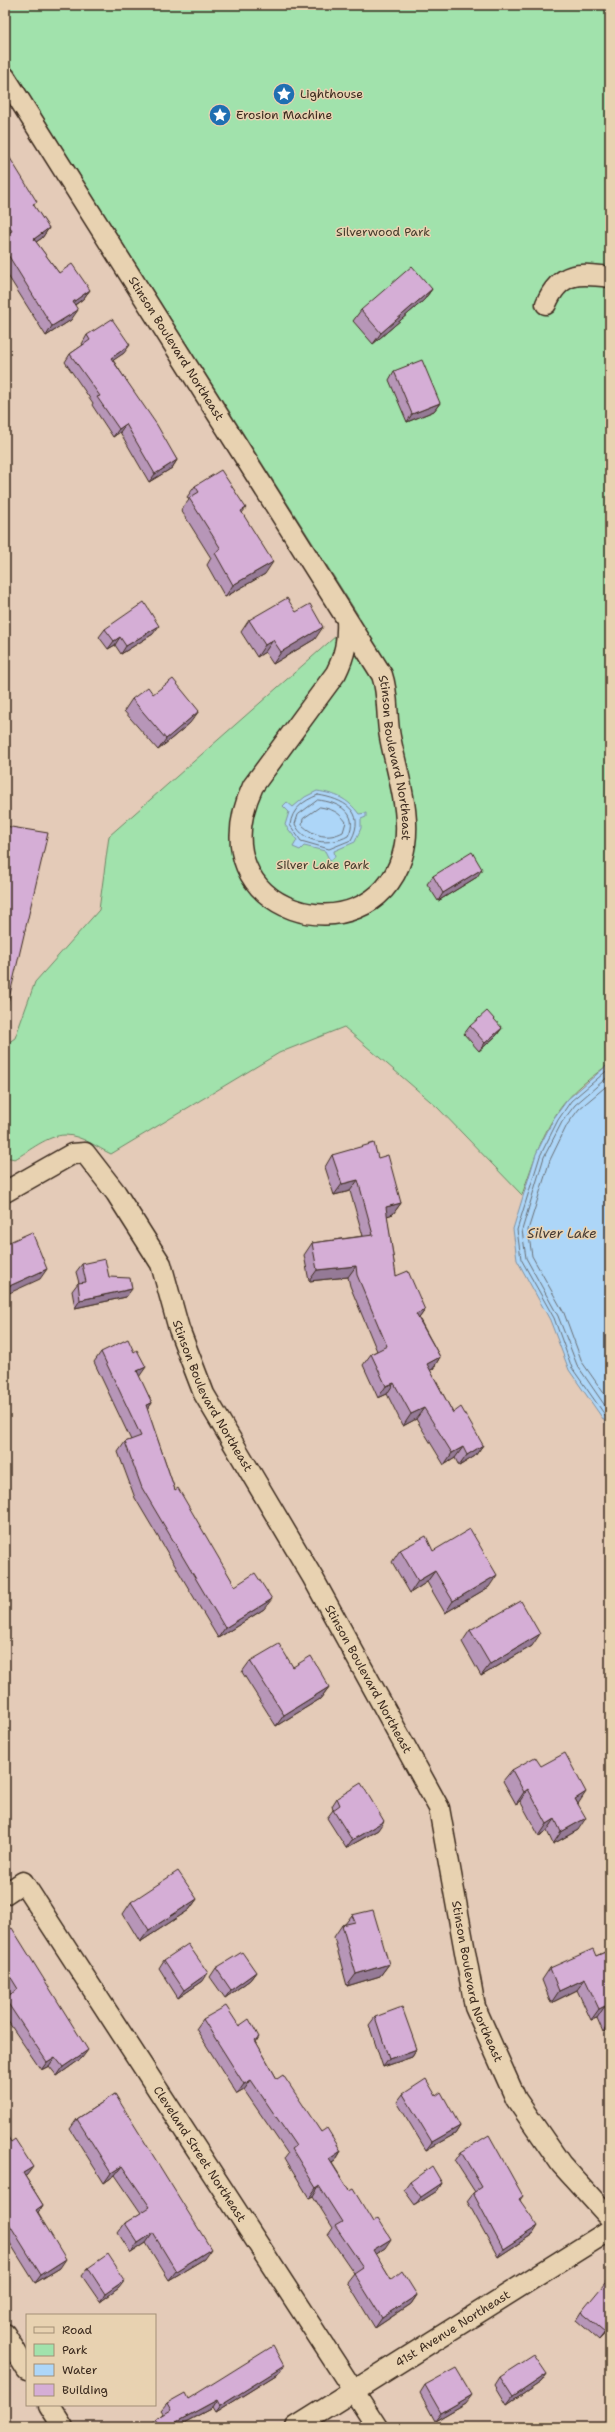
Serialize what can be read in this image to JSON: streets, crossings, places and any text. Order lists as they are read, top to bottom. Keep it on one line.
{"streets":{"street":["Stinson Boulevard Northeast","Cleveland Street Northeast","41st Avenue Northeast"]},"crossings":[["Cleveland Street Northeast","41st Avenue Northeast"]],"water":["Silver Lake"],"parks":["Silverwood Park","Silver Lake Park"],"places":{"place":["Lighthouse","Erosion Machine"]},"legend":["Road","Park","Water","Building"]}
